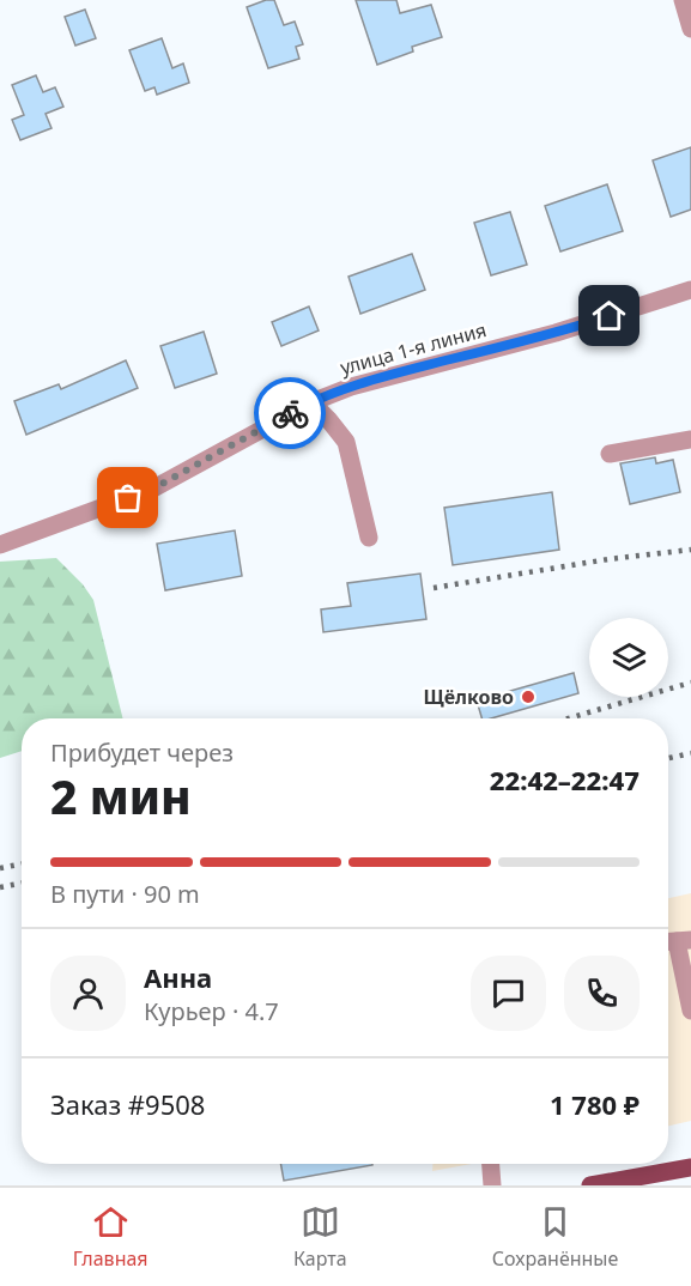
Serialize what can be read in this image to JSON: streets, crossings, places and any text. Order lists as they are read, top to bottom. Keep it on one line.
{"streets":{"street":["улица 1-я линия"]},"places":["Щёлково"],"page":{"heading":["2 мин","Прибудет через","22:42–22:47"],"panel":["Анна","Курьер · 4.7","Заказ #9508","1 780 ₽"],"bar":"В пути · 90 m","tabs":["Главная","Карта","Сохранённые"]}}
